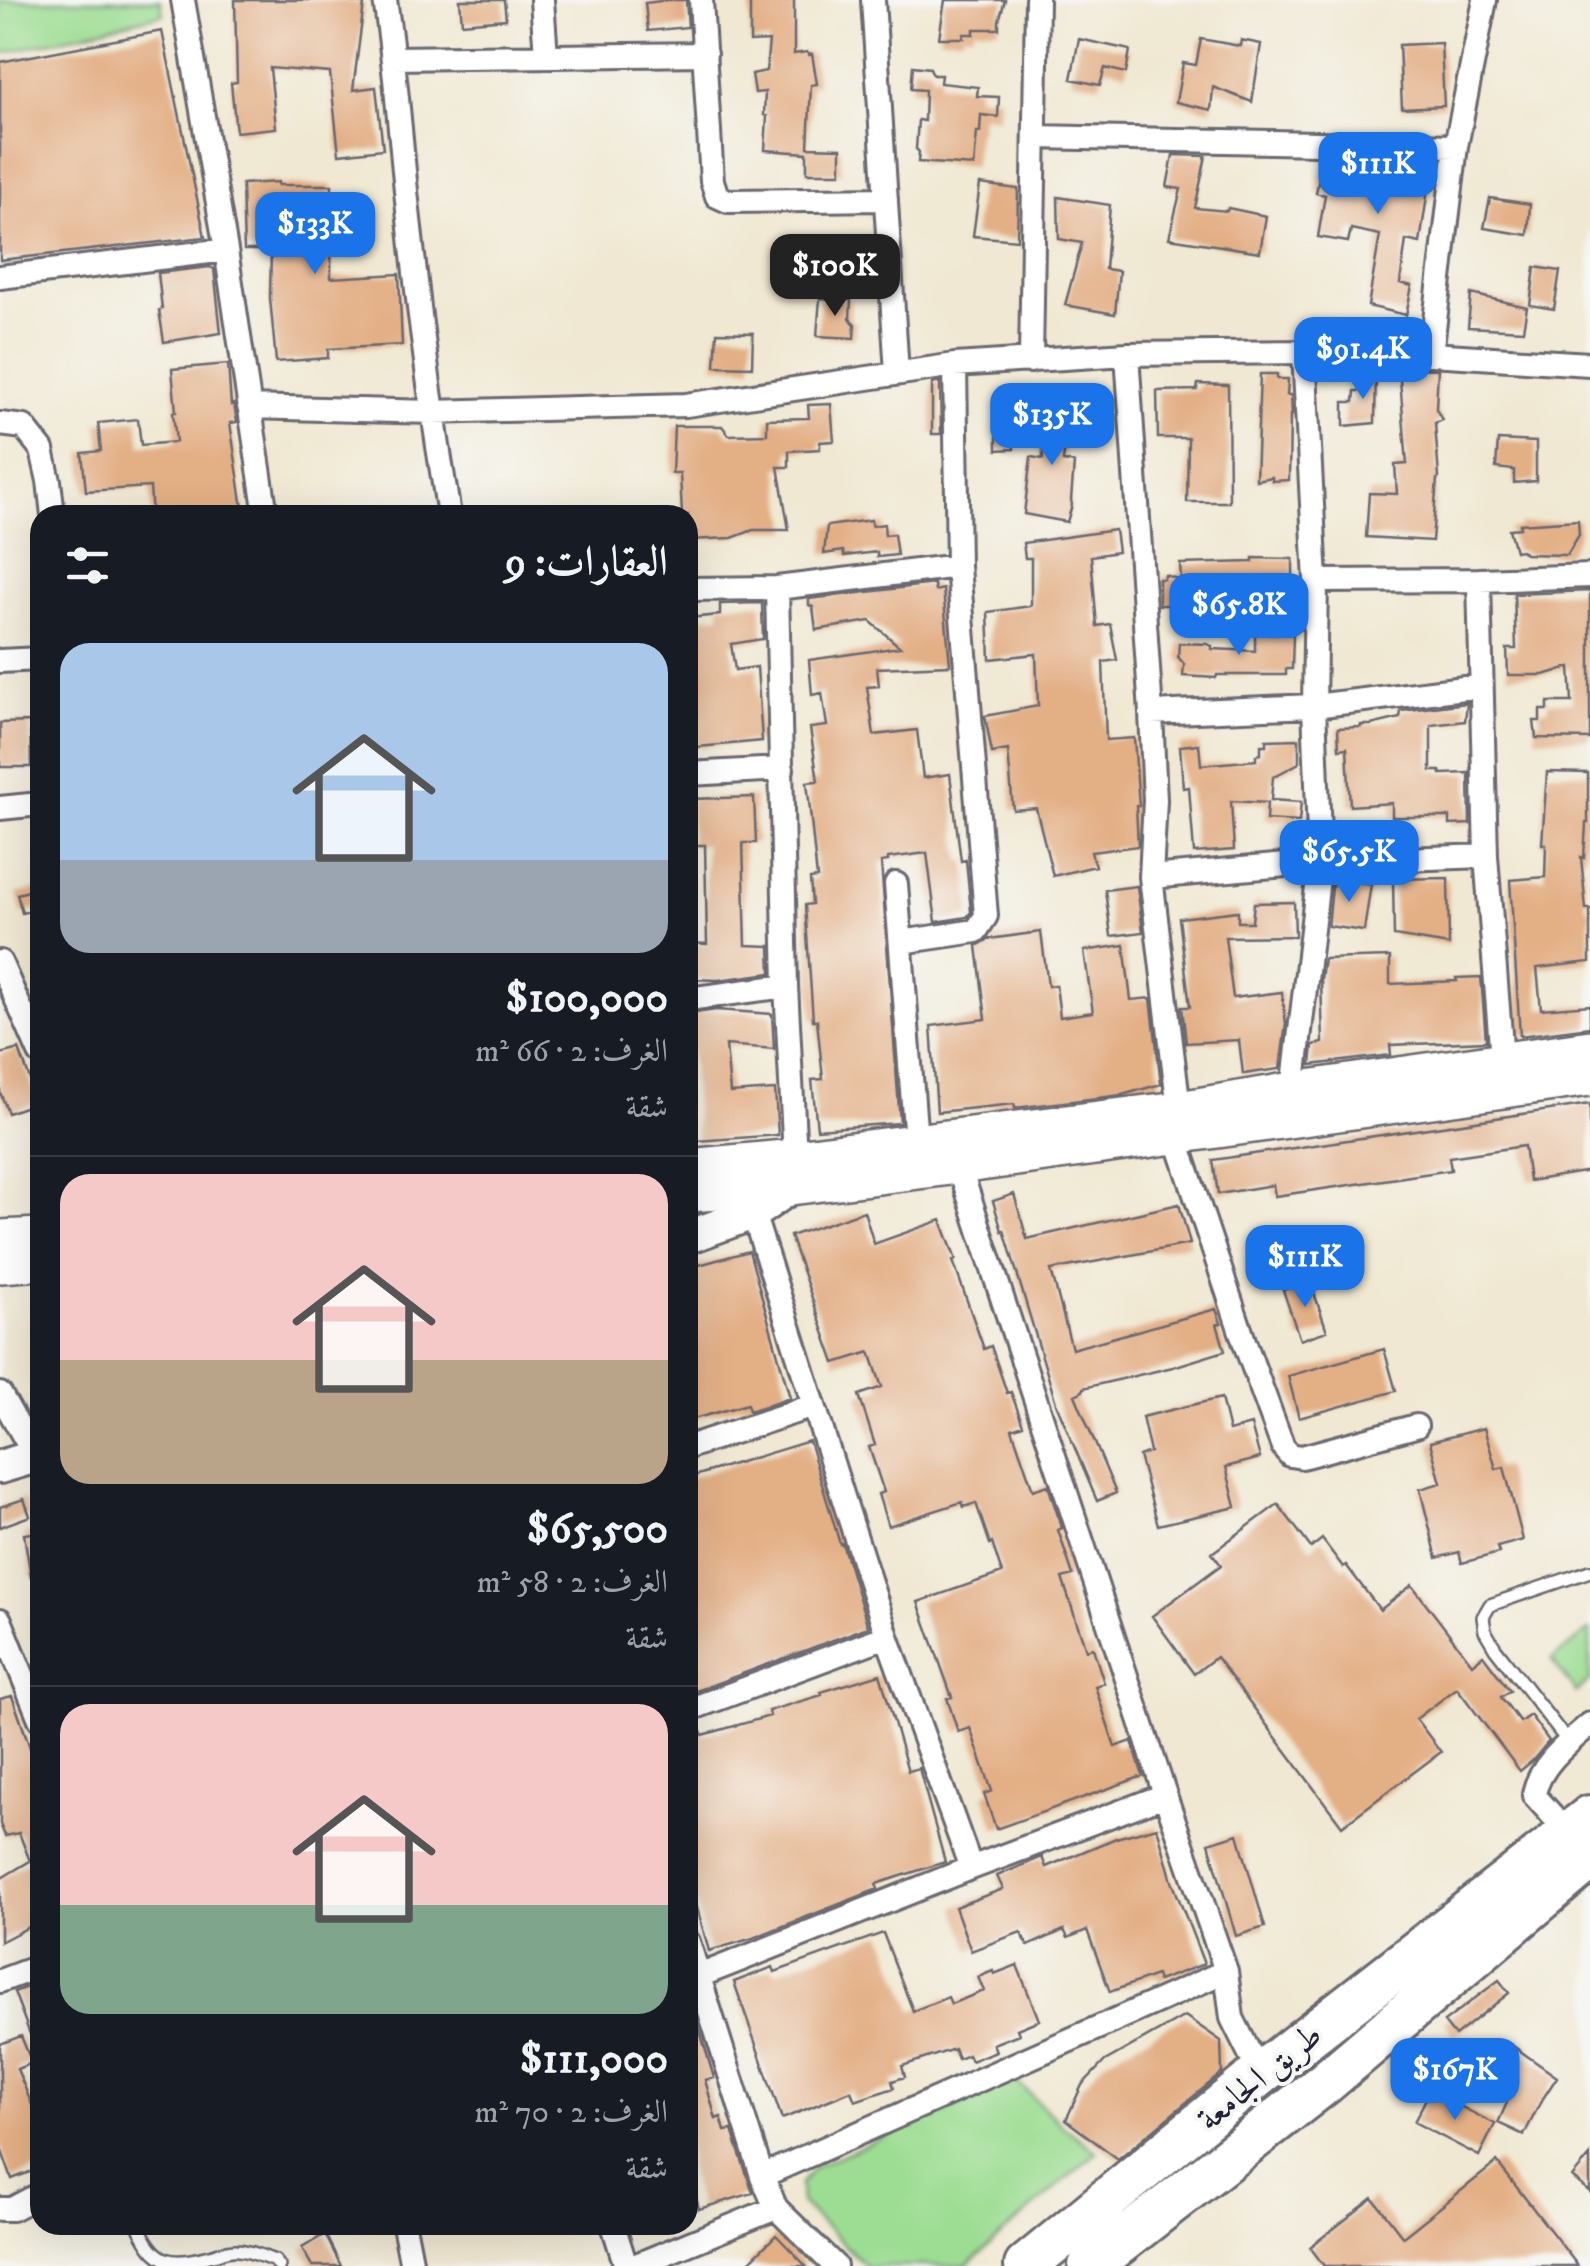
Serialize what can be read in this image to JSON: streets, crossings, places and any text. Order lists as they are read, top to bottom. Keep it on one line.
{"streets":{"highway":["طريق الجامعة"]},"page":{"price":["$111K","$133K","$100K","$91.4K","$135K","$65.8K","$65.5K","$111K","$167K"],"heading":"العقارات: 9","list":[{"name":"$100,000","note":"الغرف: 2 · 66 m² · شقة"},{"name":"$65,500","note":"الغرف: 2 · 58 m² · شقة"},{"name":"$111,000","note":"الغرف: 2 · 70 m² · شقة"}]}}
